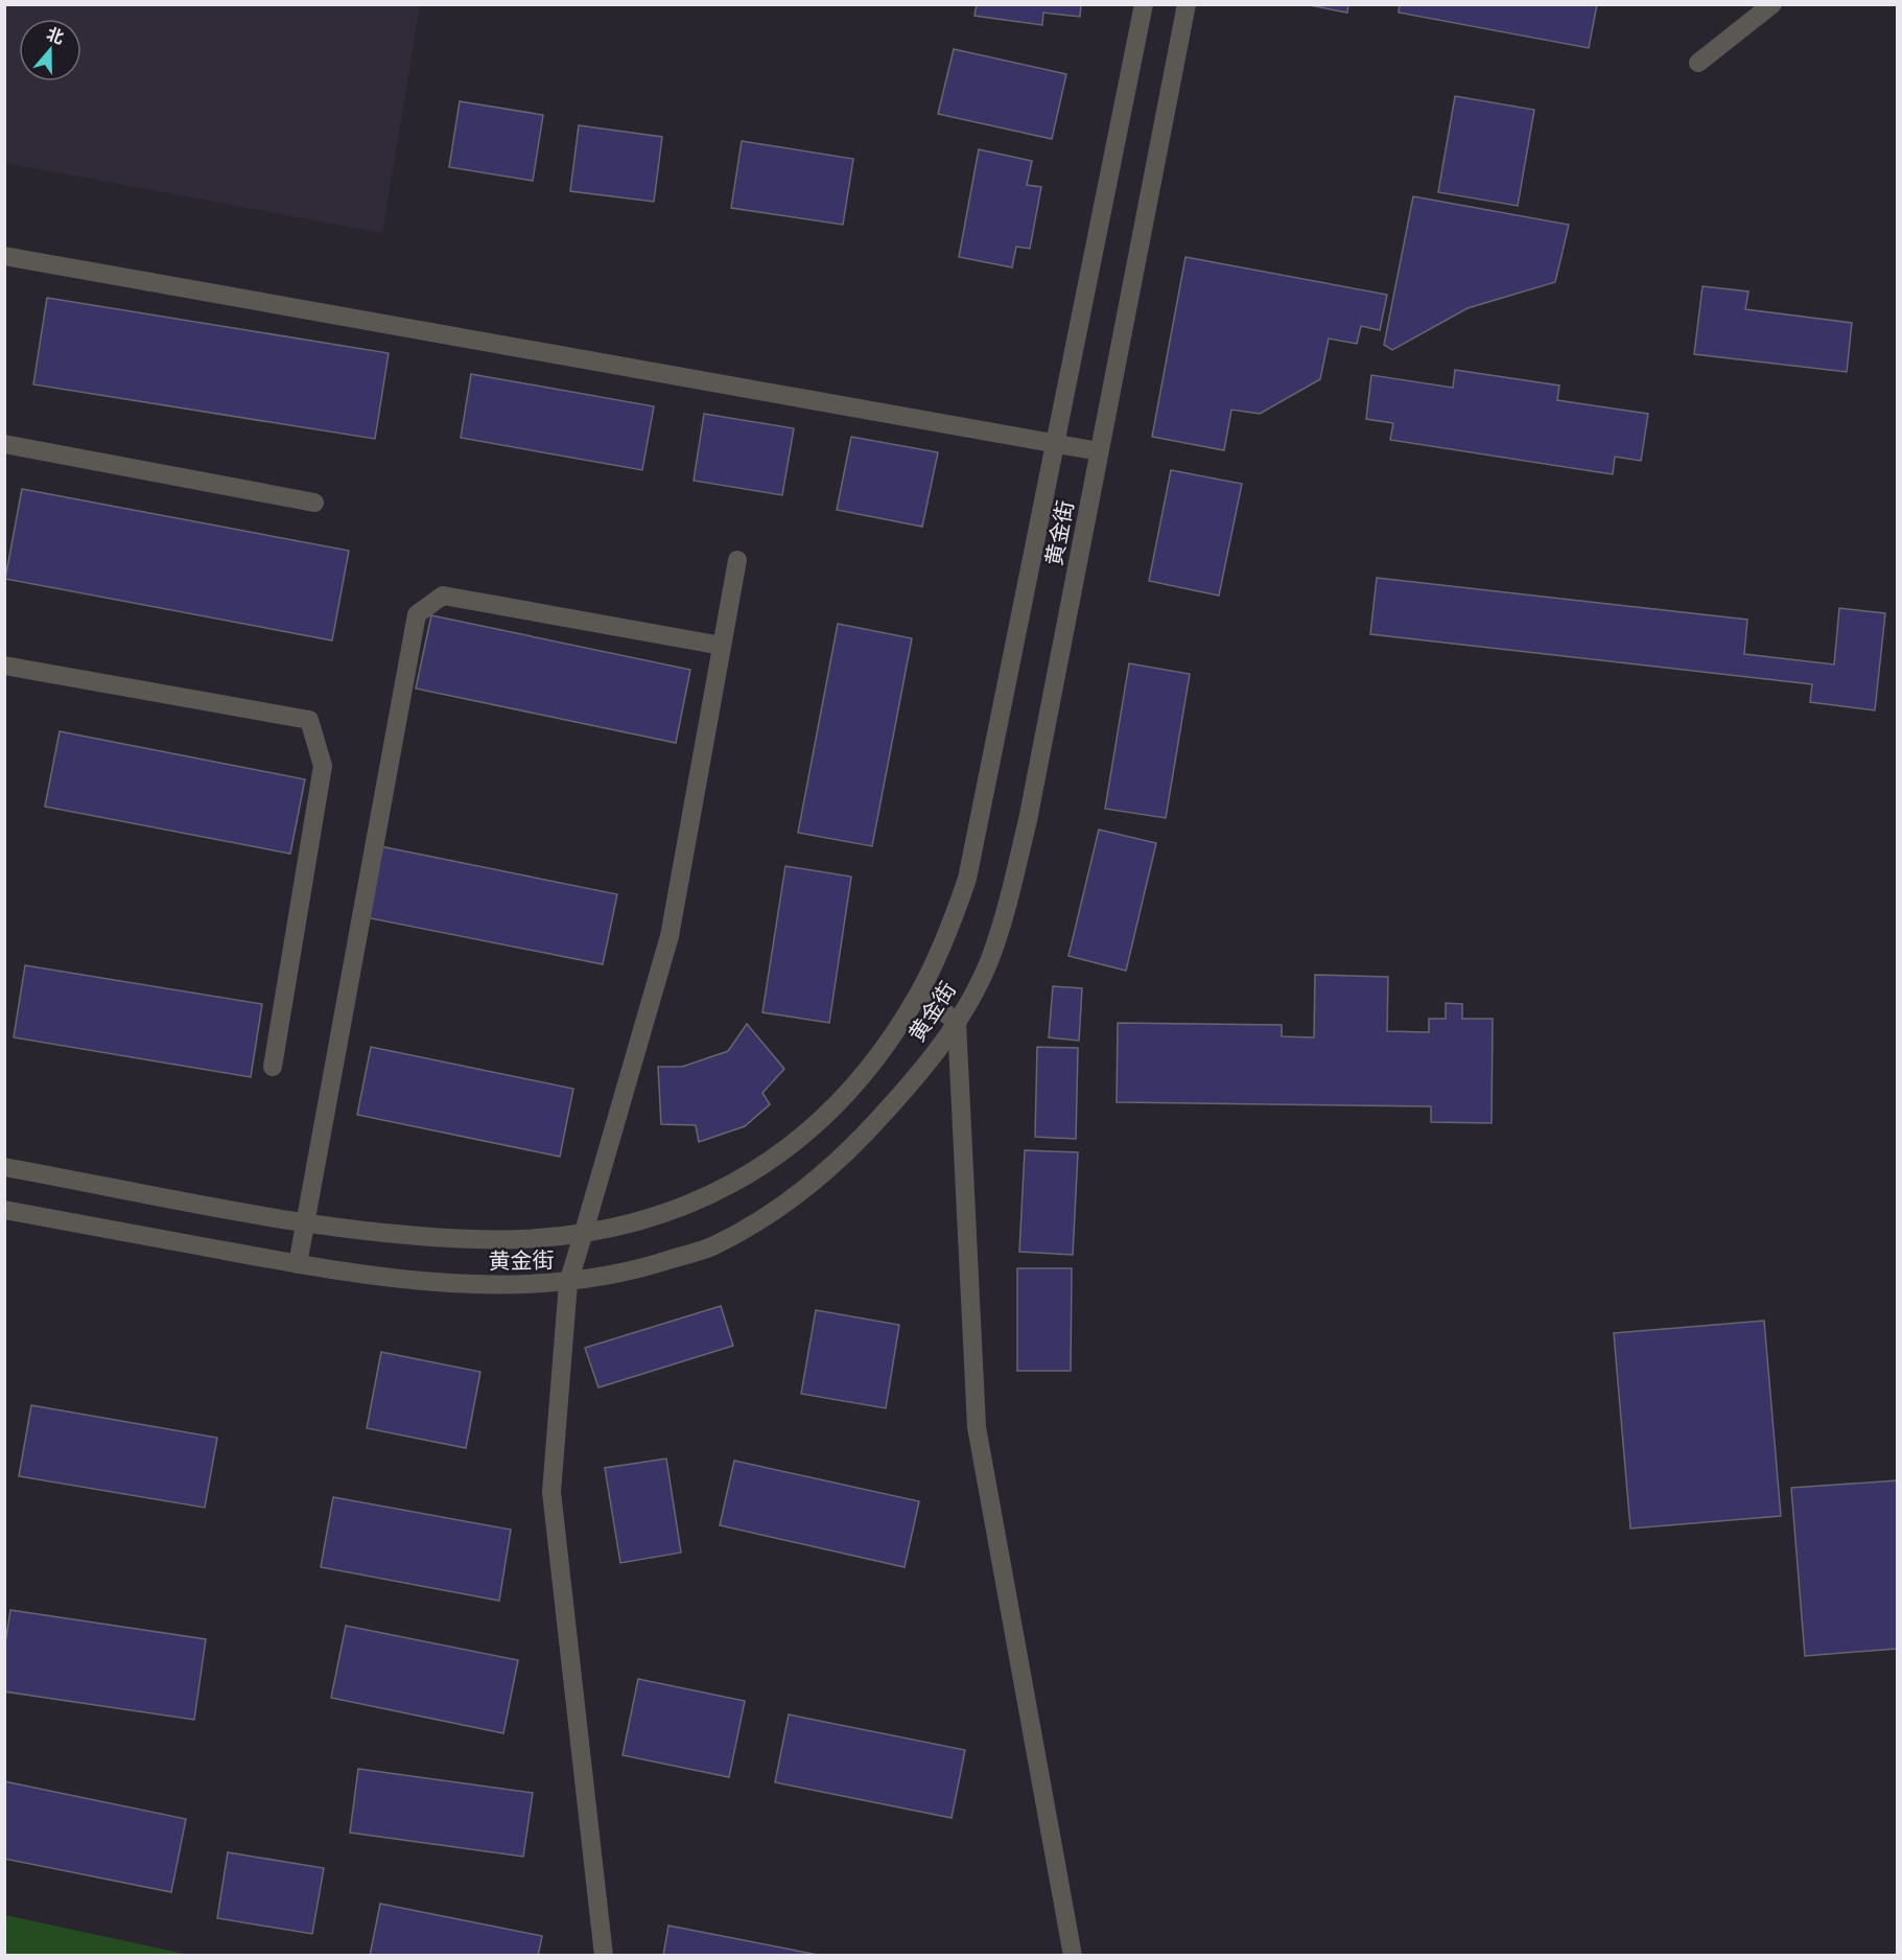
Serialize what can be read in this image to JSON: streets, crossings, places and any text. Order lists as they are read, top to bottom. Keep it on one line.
{"streets":{"street":["黄金街"]},"north":"top"}
